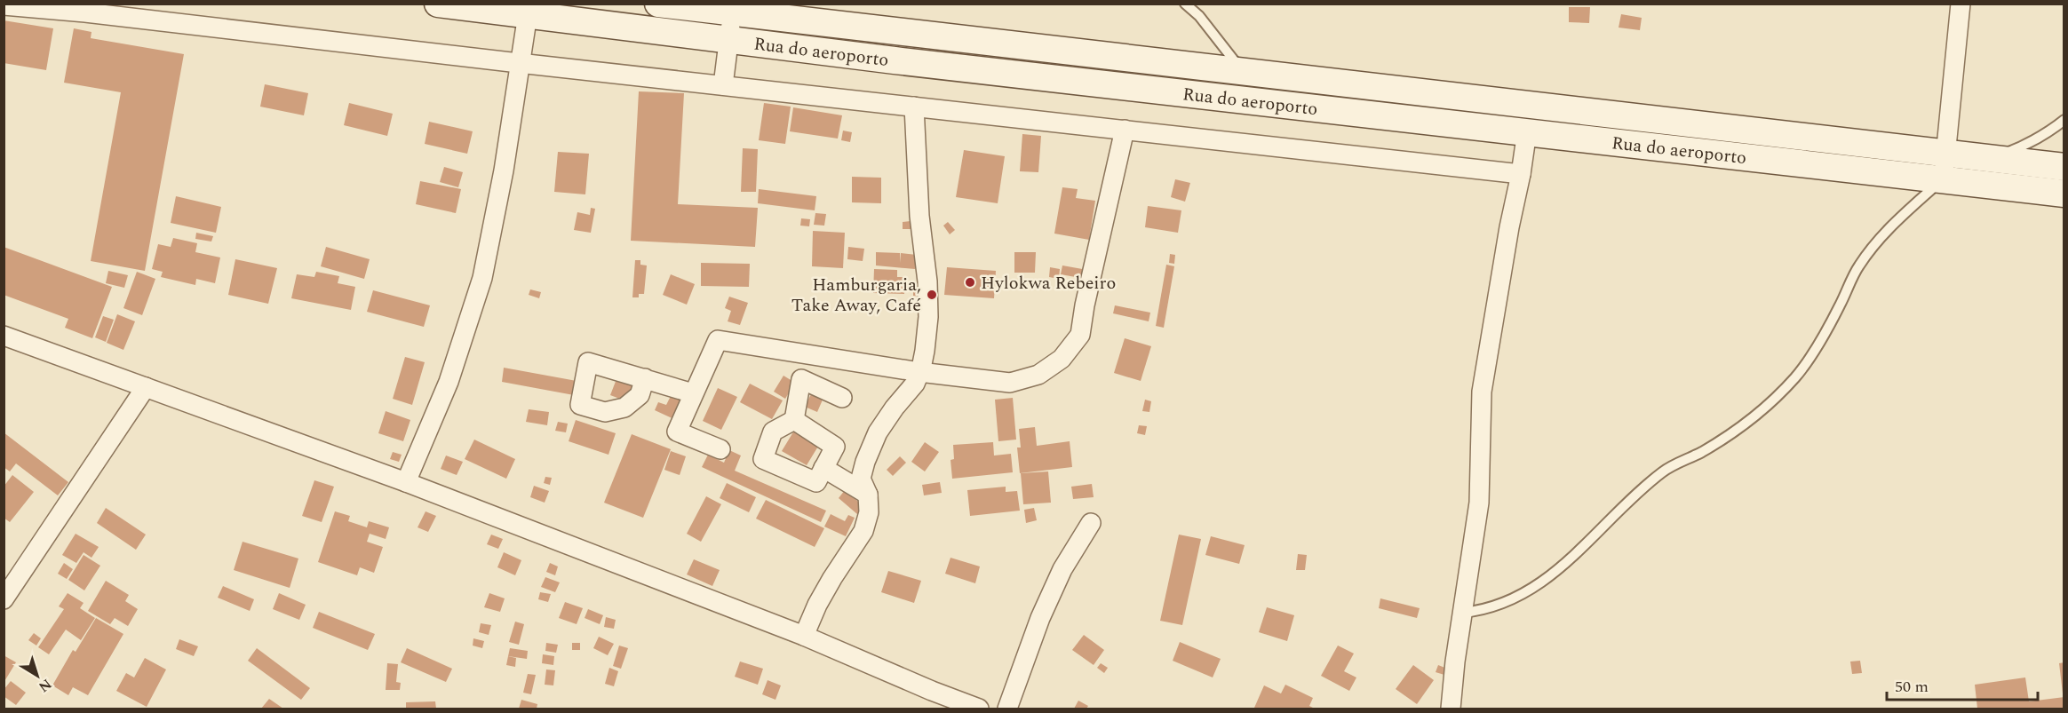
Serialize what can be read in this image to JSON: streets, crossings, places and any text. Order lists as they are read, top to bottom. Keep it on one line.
{"streets":{"main road":["Rua do aeroporto"]},"places":["Hylokwa Rebeiro","Hamburgaria, Take Away, Café"],"scale_bar":"50 m","north":"bottom right"}
